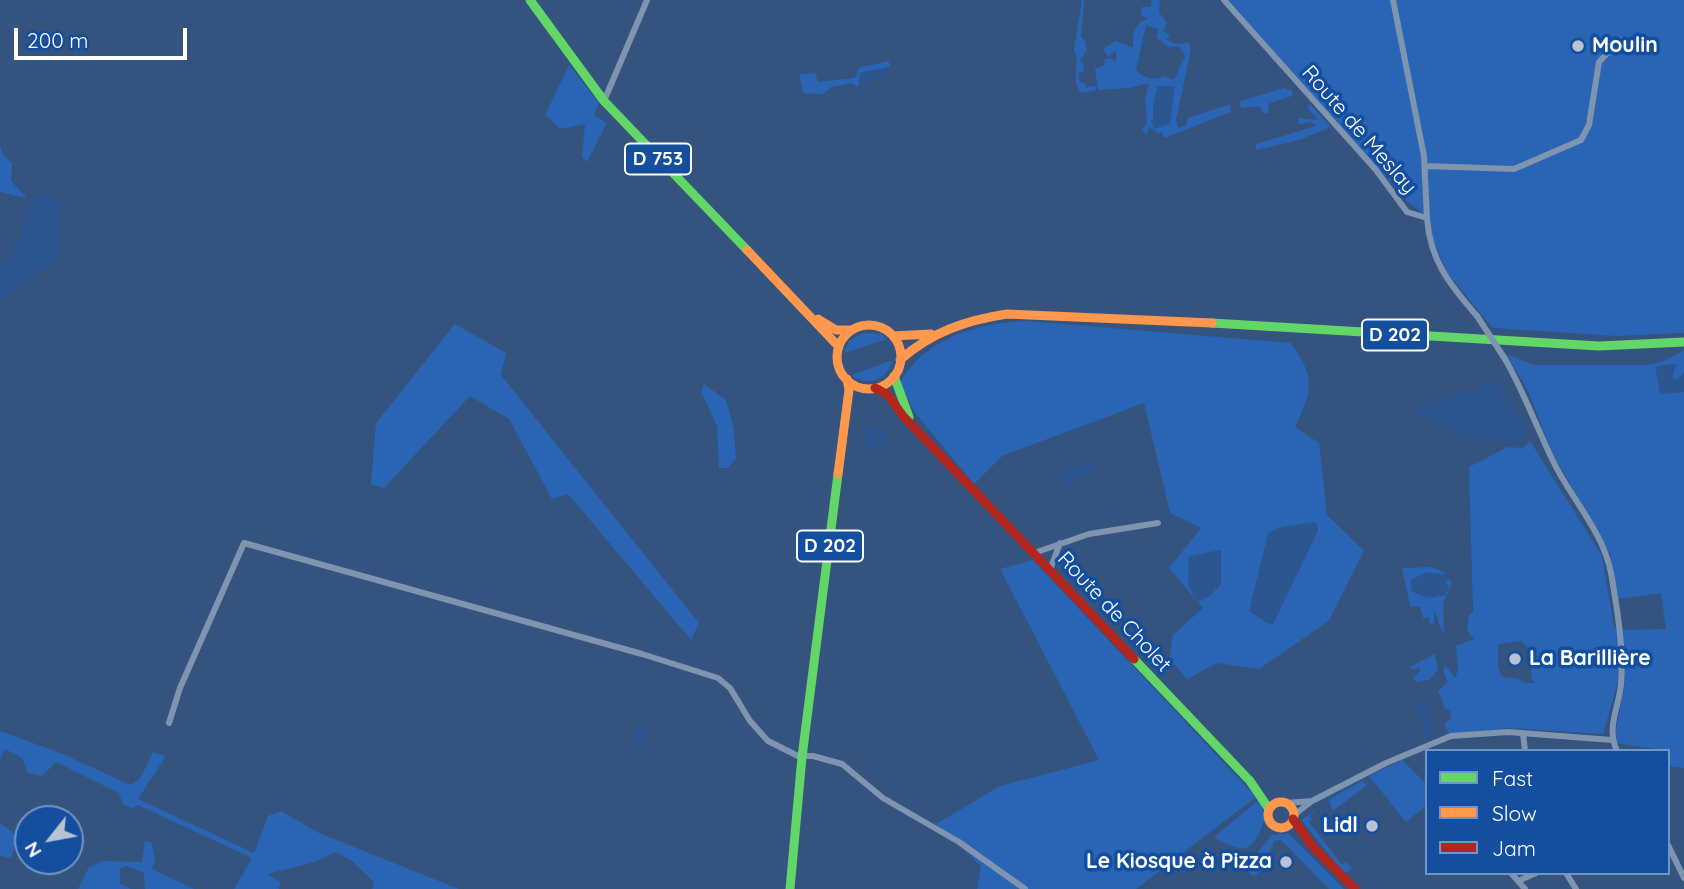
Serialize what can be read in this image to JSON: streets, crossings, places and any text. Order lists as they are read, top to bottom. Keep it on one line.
{"streets":{"main road":["D 753","D 202","Route de Cholet"],"street":["Route de Meslay"]},"crossings":[["D 753","D 202"]],"places":["Moulin","La Barillière","Lidl","Le Kiosque à Pizza"],"legend":["Fast","Slow","Jam"],"scale_bar":"200 m","north":"bottom left"}
